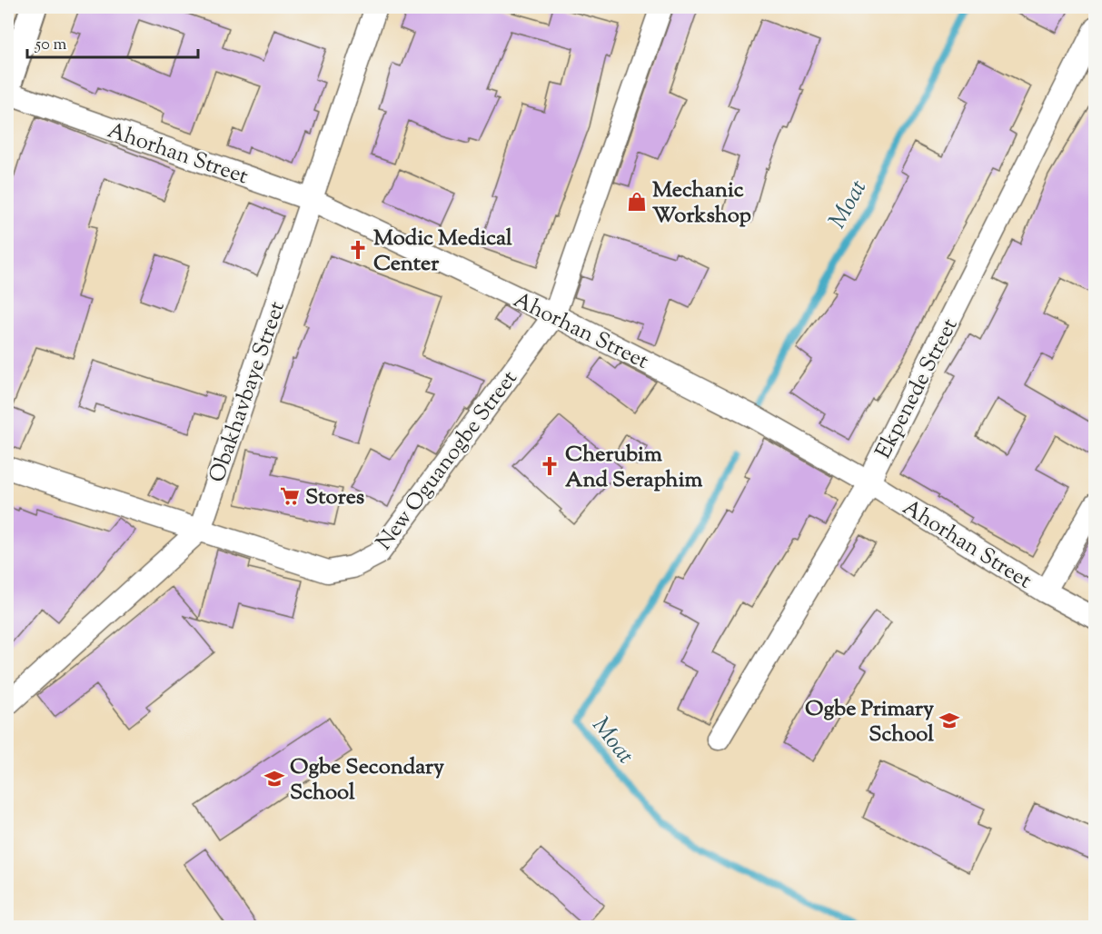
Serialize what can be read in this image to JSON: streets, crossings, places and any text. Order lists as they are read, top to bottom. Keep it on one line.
{"streets":{"street":["Ahorhan Street","Ekpenede Street","Obakhavbaye Street","New Oguanogbe Street"]},"crossings":[["Ahorhan Street","Ekpenede Street"],["Ahorhan Street","Obakhavbaye Street"],["Ahorhan Street","New Oguanogbe Street"],["Obakhavbaye Street","New Oguanogbe Street"]],"water":["Moat"],"places":{"shop":["Mechanic Workshop"],"church":["Modic Medical Center","Cherubim And Seraphim"],"supermarket":["Stores"],"school or university":["Ogbe Primary School","Ogbe Secondary School"]},"scale_bar":"50 m"}
